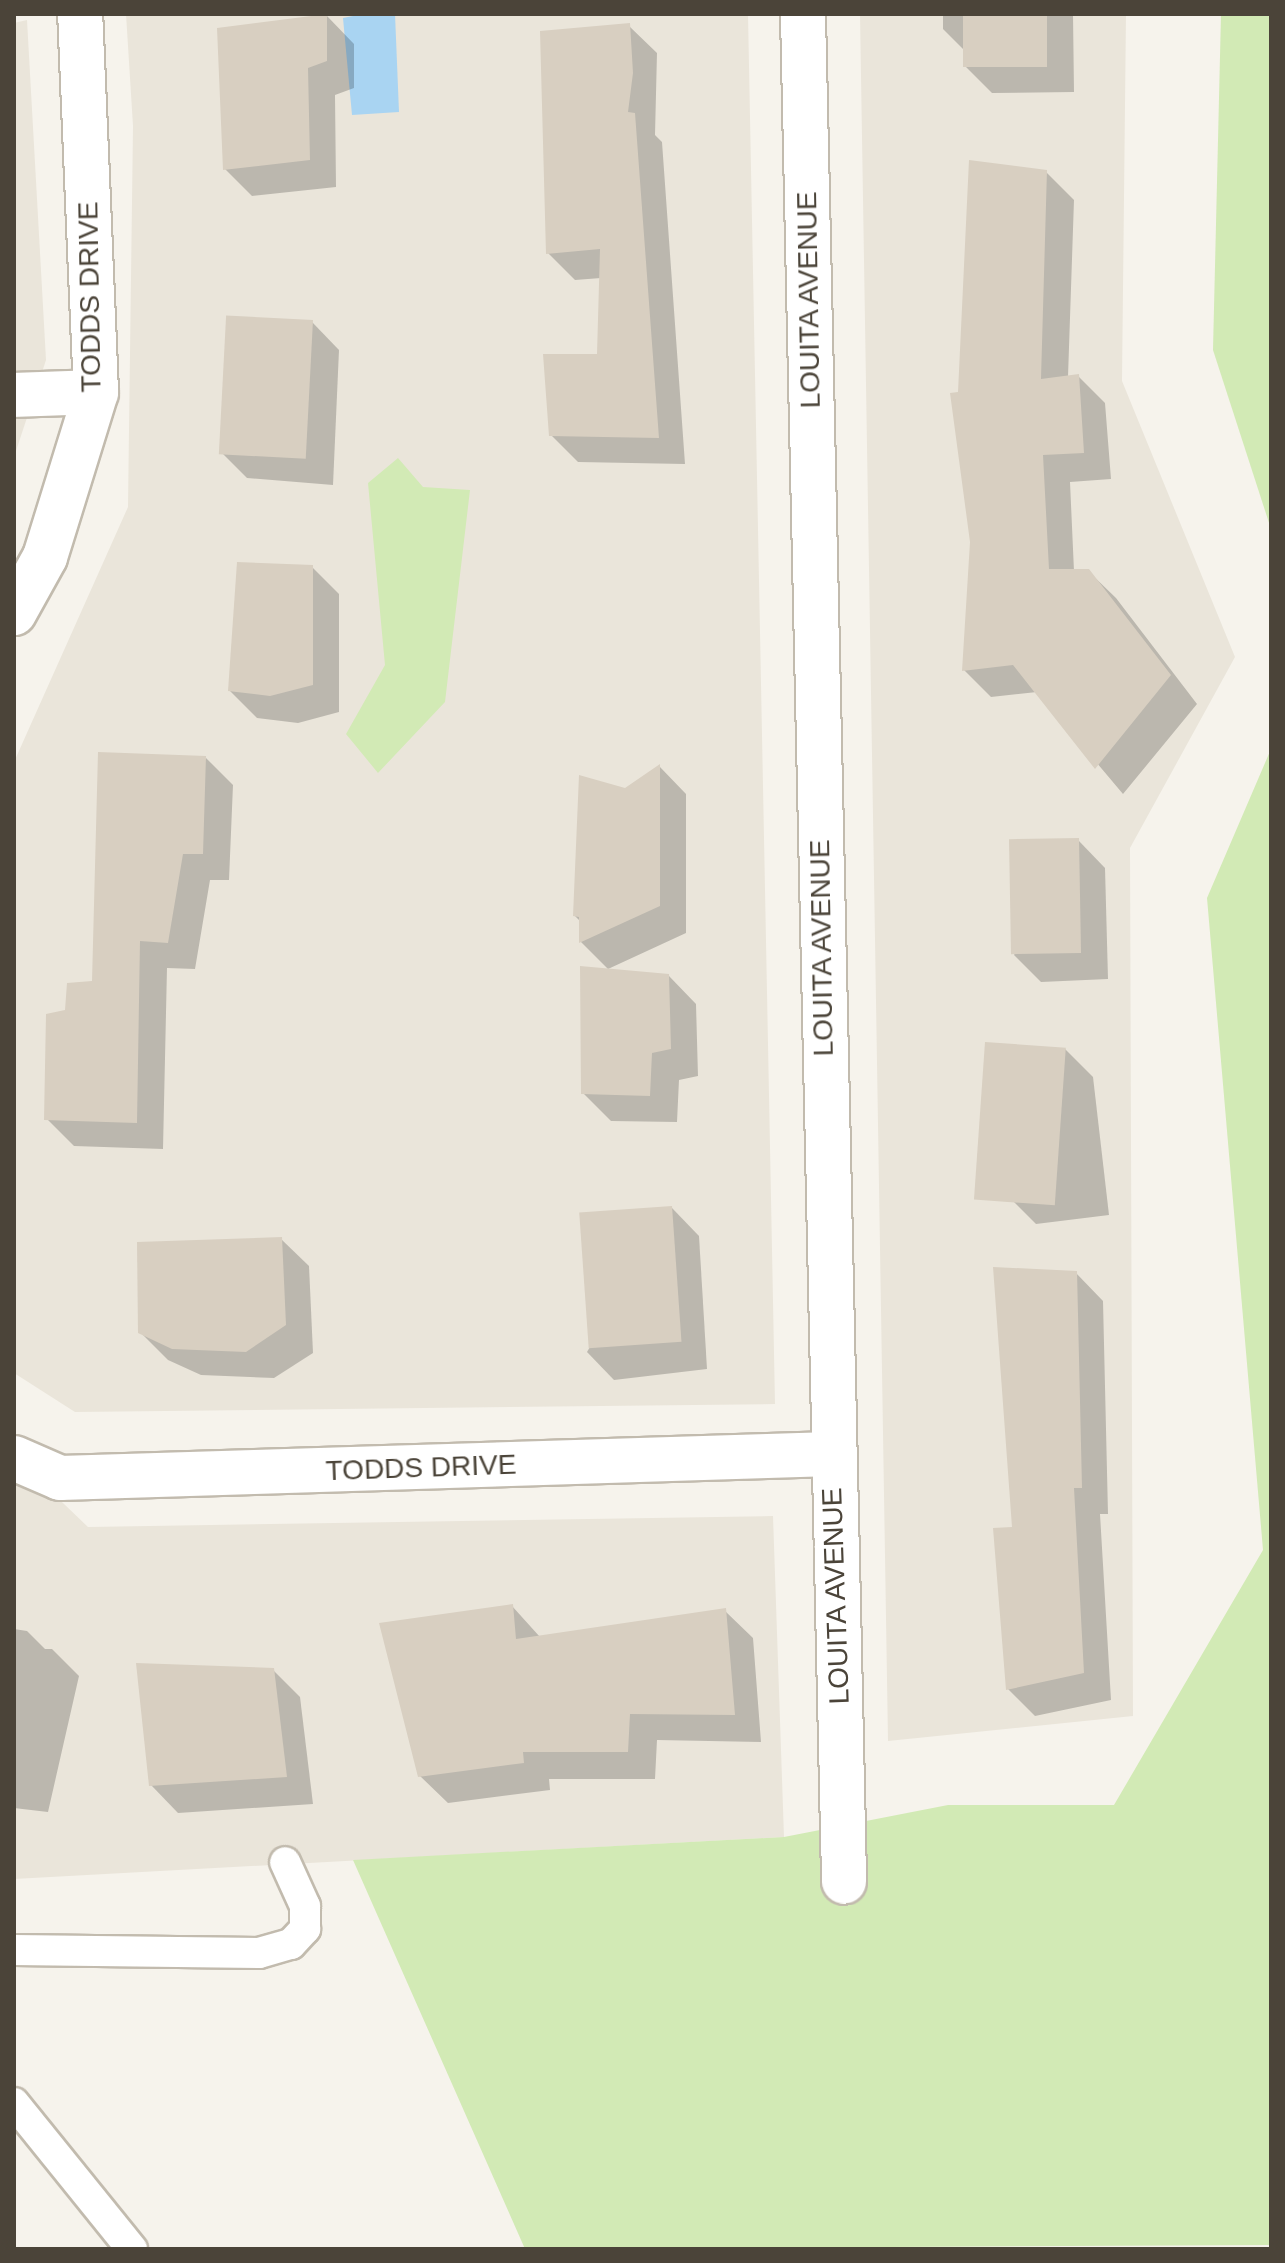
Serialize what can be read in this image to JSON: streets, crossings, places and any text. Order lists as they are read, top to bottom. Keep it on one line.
{"streets":{"street":["TODDS DRIVE","LOUITA AVENUE"]},"crossings":[["TODDS DRIVE","LOUITA AVENUE"]]}
